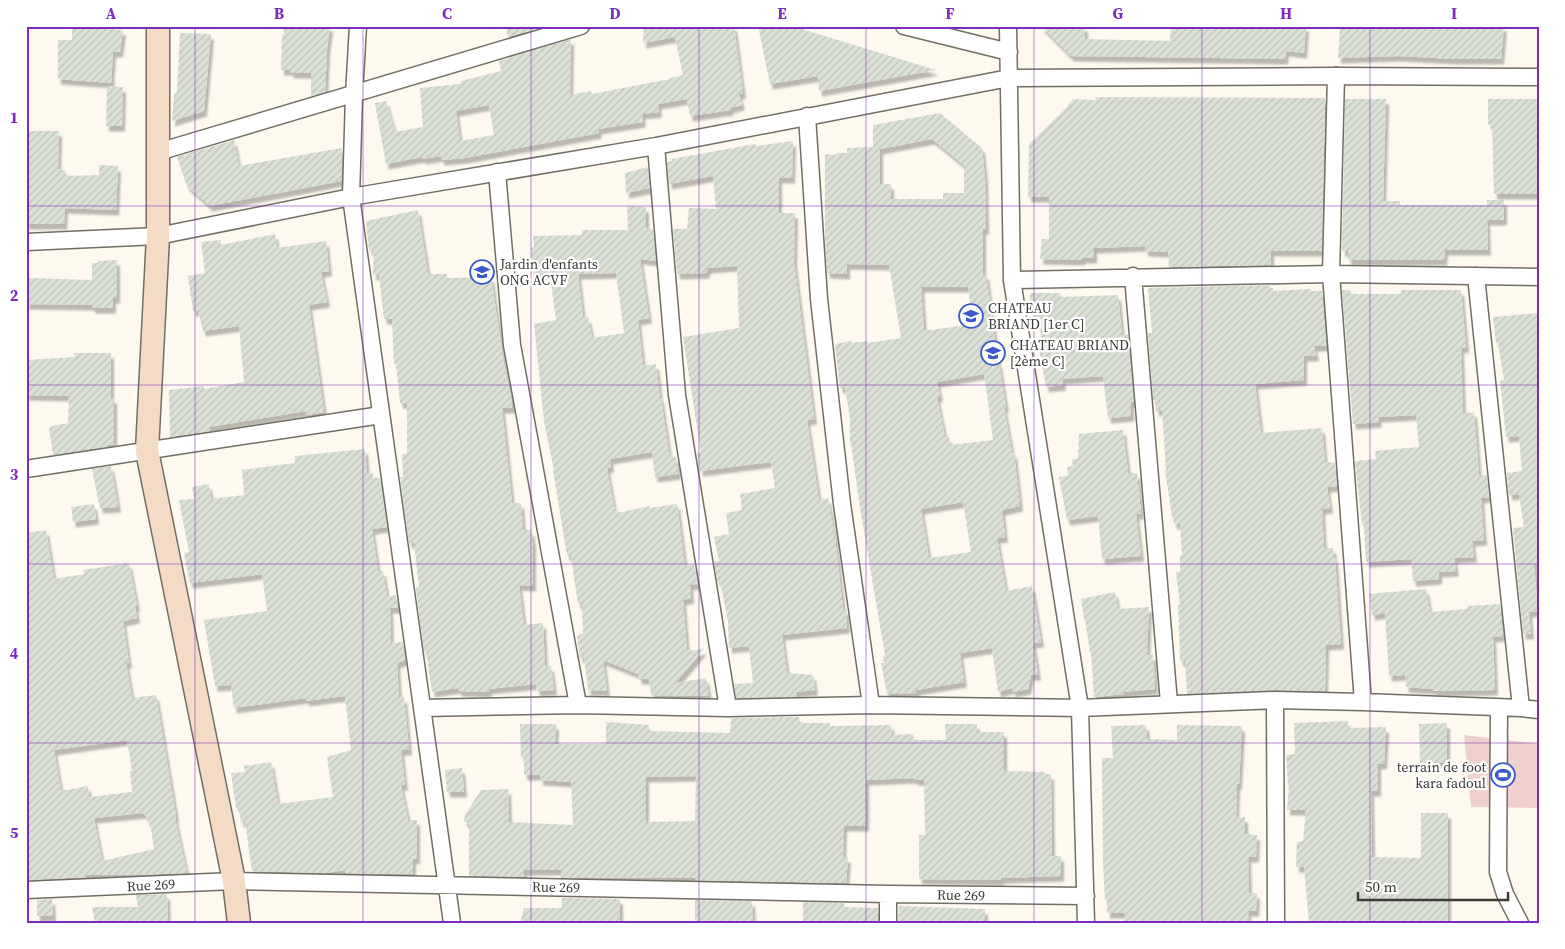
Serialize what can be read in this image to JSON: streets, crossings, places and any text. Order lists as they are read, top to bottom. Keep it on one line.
{"streets":{"street":["Rue 269"]},"places":{"school or university":["Jardin d'enfants ONG ACVF","CHATEAU BRIAND [1er C]","CHATEAU BRIAND [2ème C]"],"sports":["terrain de foot kara fadoul"]},"scale_bar":"50 m","grid":{"columns":["A","B","C","D","E","F","G","H","I"],"rows":["1","2","3","4","5"]}}
